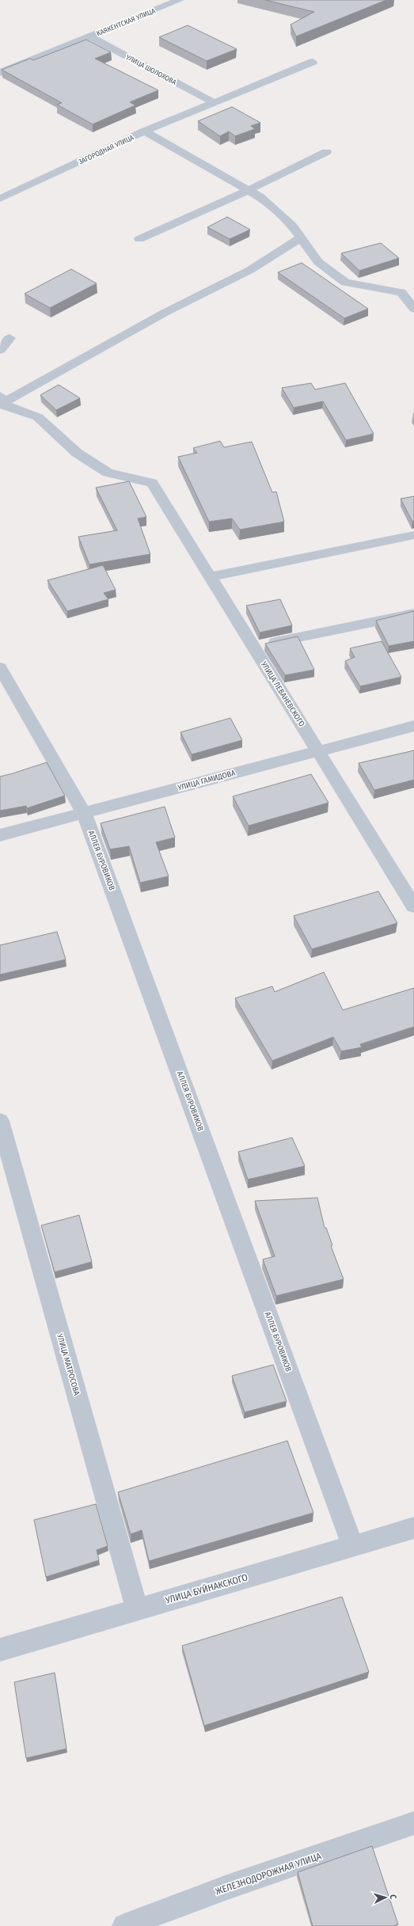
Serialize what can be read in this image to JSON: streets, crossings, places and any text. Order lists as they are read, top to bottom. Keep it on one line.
{"streets":{"street":["КАЯКЕНТСКАЯ УЛИЦА","УЛИЦА ШОЛОХОВА","ЗАГОРОДНАЯ УЛИЦА","УЛИЦА ЛЕВАНЕВСКОГО","УЛИЦА ГАМИДОВА","АЛЛЕЯ БУРОВИКОВ","УЛИЦА МАТРОСОВА","УЛИЦА БУЙНАКСКОГО","ЖЕЛЕЗНОДОРОЖНАЯ УЛИЦА"]},"crossings":[["КАЯКЕНТСКАЯ УЛИЦА","УЛИЦА ШОЛОХОВА"],["УЛИЦА ШОЛОХОВА","ЗАГОРОДНАЯ УЛИЦА"],["УЛИЦА ЛЕВАНЕВСКОГО","УЛИЦА ГАМИДОВА"],["УЛИЦА ГАМИДОВА","АЛЛЕЯ БУРОВИКОВ"],["АЛЛЕЯ БУРОВИКОВ","УЛИЦА БУЙНАКСКОГО"],["УЛИЦА МАТРОСОВА","УЛИЦА БУЙНАКСКОГО"]],"north":"right"}
